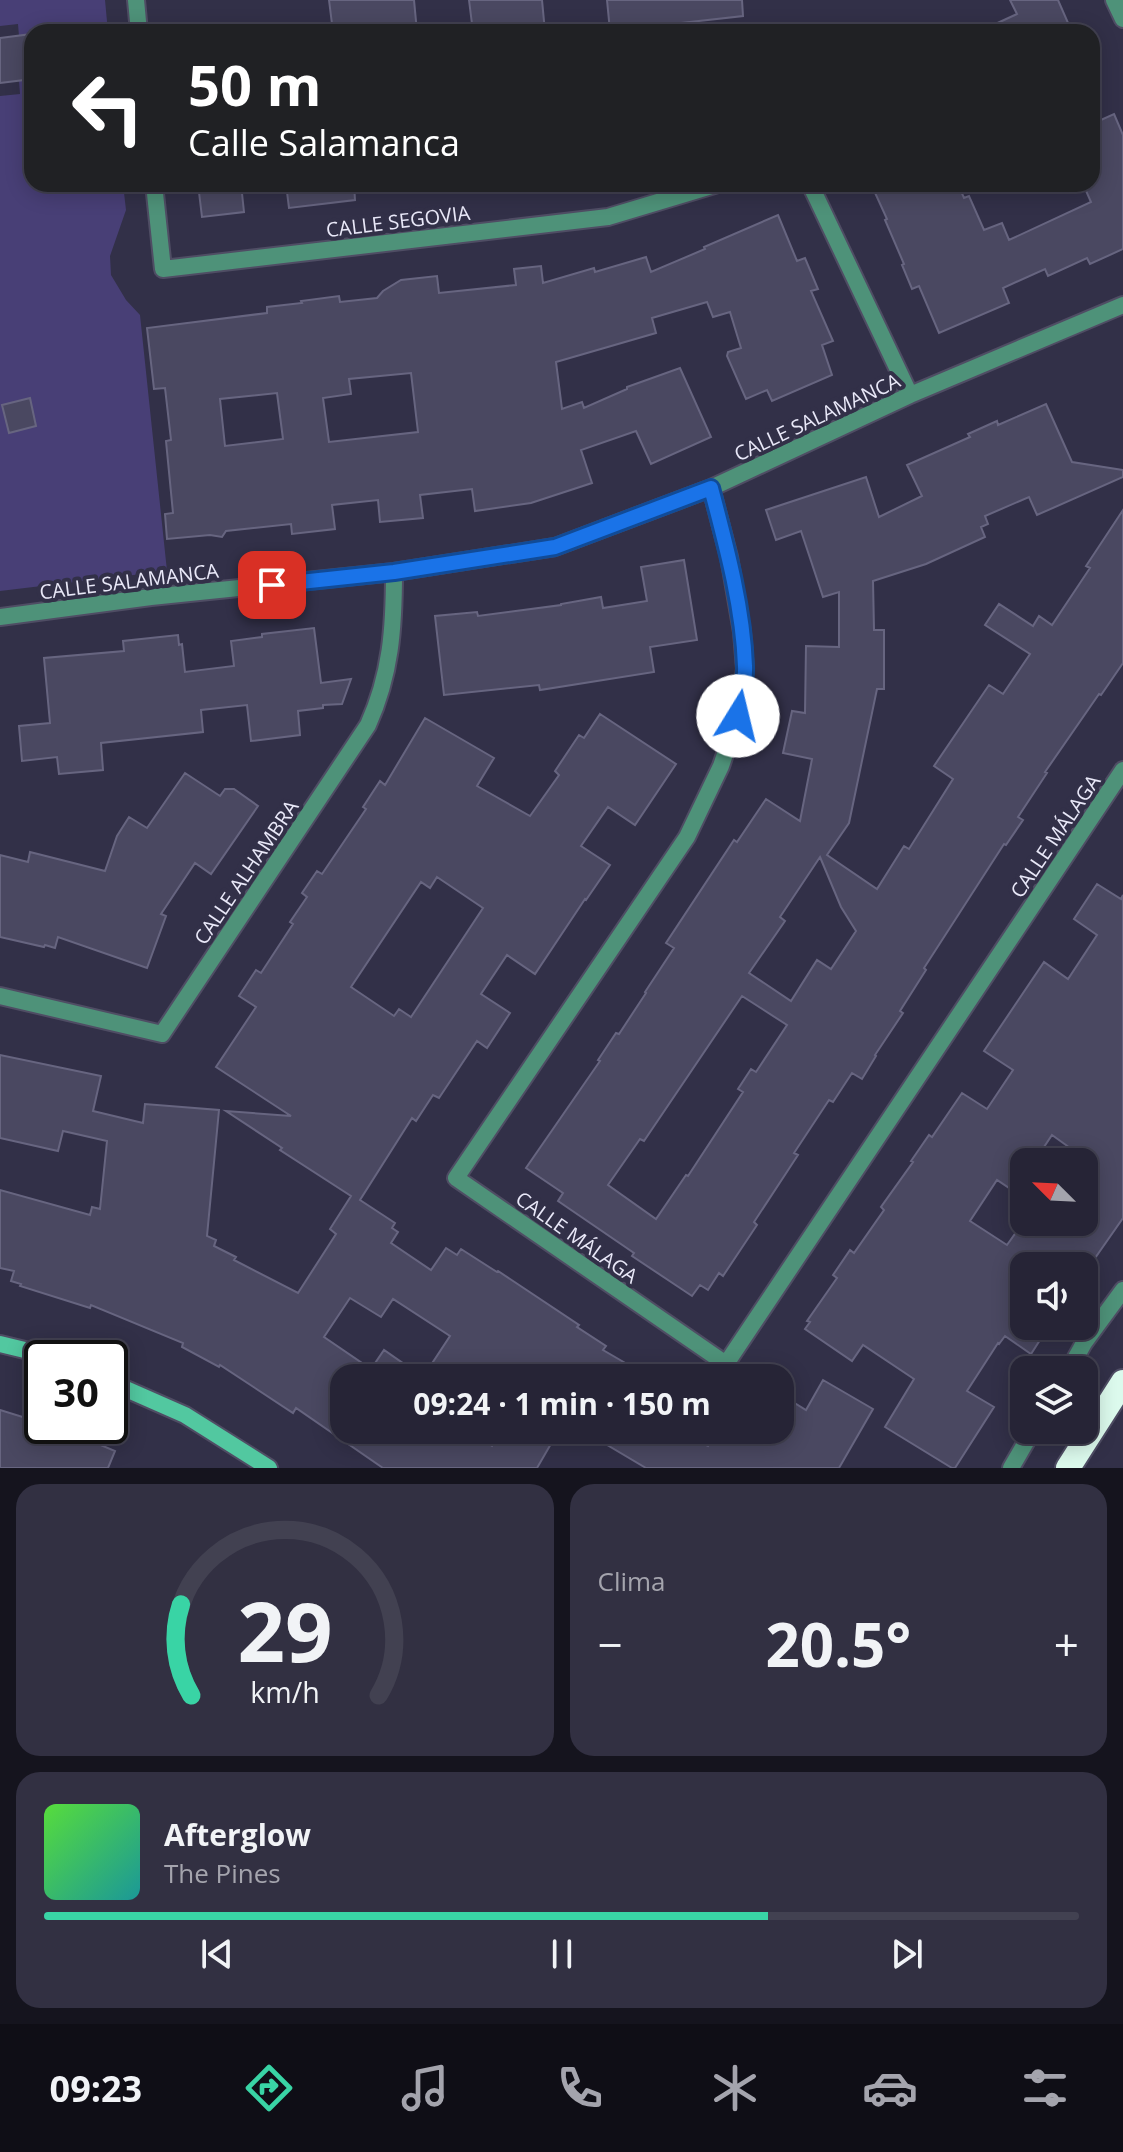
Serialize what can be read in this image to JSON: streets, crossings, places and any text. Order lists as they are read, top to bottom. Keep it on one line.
{"streets":{"street":["CALLE SEGOVIA","CALLE SALAMANCA","CALLE MÁLAGA","CALLE ALHAMBRA"]},"crossings":[["CALLE SALAMANCA","CALLE MÁLAGA"],["CALLE SALAMANCA","CALLE ALHAMBRA"]],"north":"top left","page":{"turn":["50 m","Calle Salamanca"],"limit":"30","trip":"09:24 · 1 min · 150 m","tile":"Clima","heat":["−","20.5°","+"],"song":["Afterglow","The Pines"],"tabs":"09:23","gauge":["29","km/h"]}}
